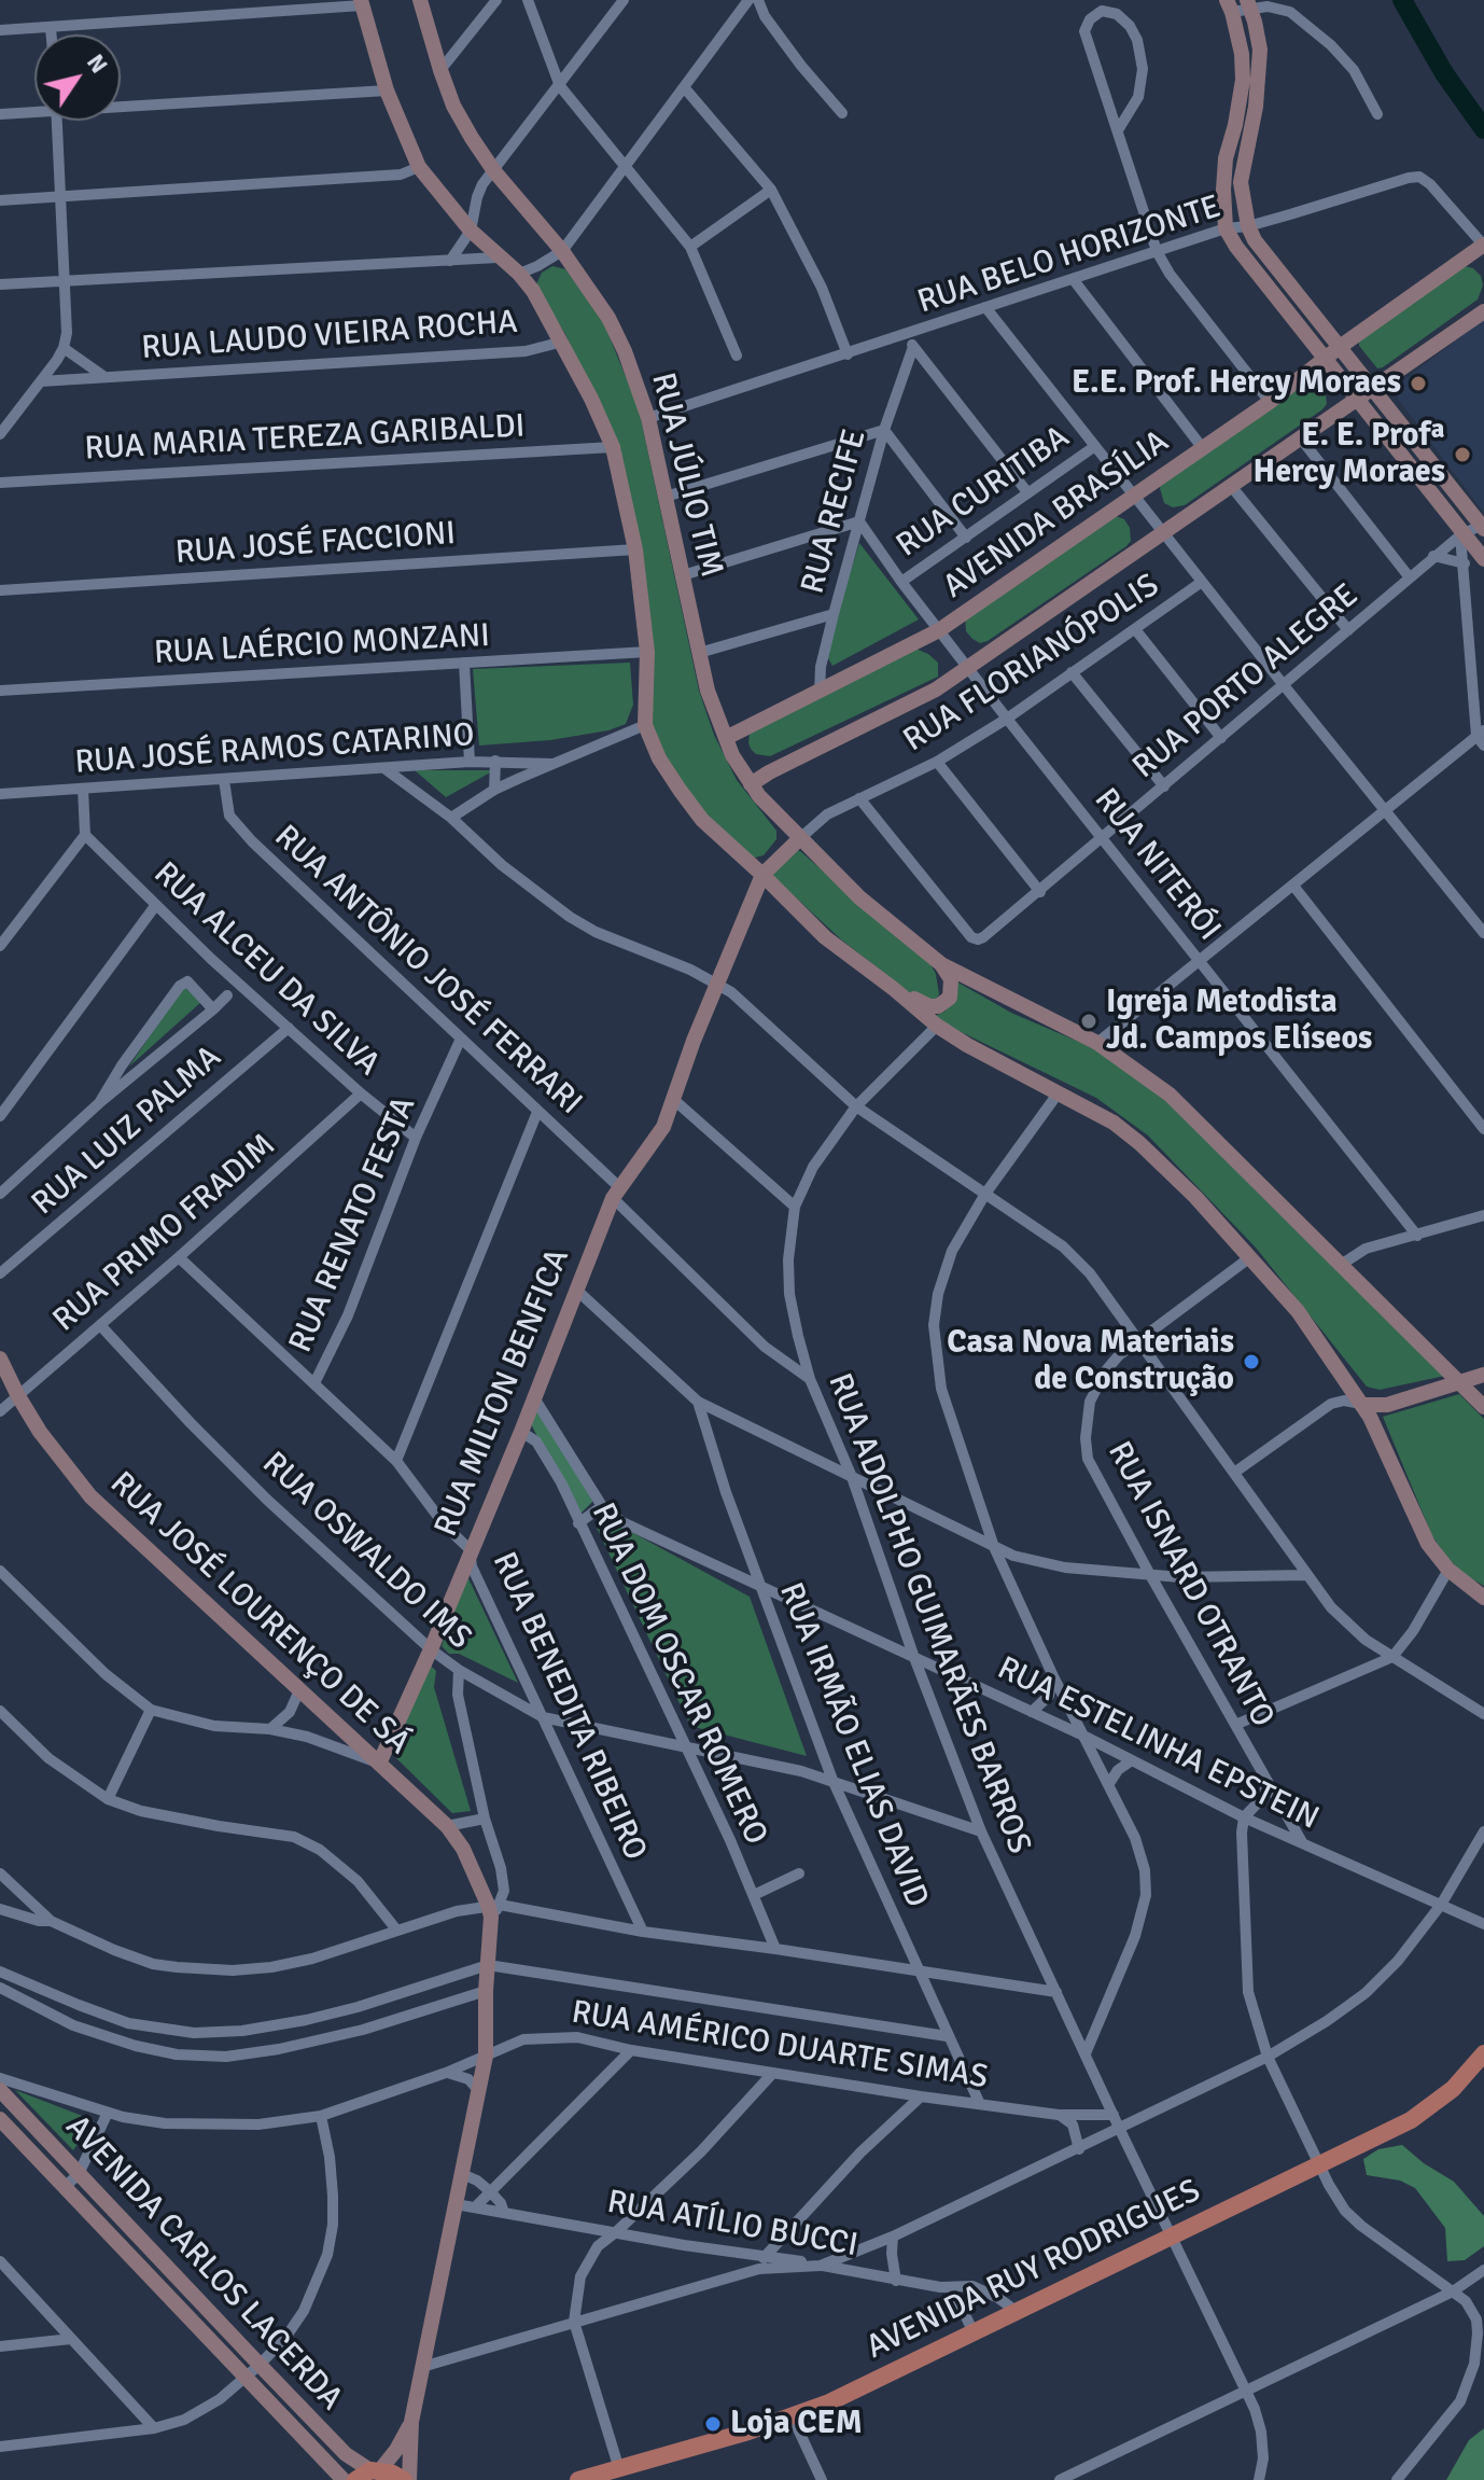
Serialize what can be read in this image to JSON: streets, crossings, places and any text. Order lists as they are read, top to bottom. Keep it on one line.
{"streets":{"main road":["RUA JÚLIO TIM","AVENIDA BRASÍLIA","RUA MILTON BENFICA","RUA OSWALDO IMS","RUA JOSÉ LOURENÇO DE SÁ","AVENIDA CARLOS LACERDA","AVENIDA RUY RODRIGUES"],"street":["RUA BELO HORIZONTE","RUA LAUDO VIEIRA ROCHA","RUA MARIA TEREZA GARIBALDI","RUA CURITIBA","RUA RECIFE","RUA JOSÉ FACCIONI","RUA LAÉRCIO MONZANI","RUA FLORIANÓPOLIS","RUA PORTO ALEGRE","RUA JOSÉ RAMOS CATARINO","RUA NITERÓI","RUA ALCEU DA SILVA","RUA ANTÔNIO JOSÉ FERRARI","RUA LUIZ PALMA","RUA RENATO FESTA","RUA PRIMO FRADIM","RUA ISNARD OTRANTO","RUA ADOLPHO GUIMARÃES BARROS","RUA DOM OSCAR ROMERO","RUA BENEDITA RIBEIRO","RUA ESTELINHA EPSTEIN","RUA IRMÃO ELIAS DAVID","RUA AMÉRICO DUARTE SIMAS","RUA ATÍLIO BUCCI"]},"crossings":[["RUA BELO HORIZONTE","RUA JÚLIO TIM"],["RUA BELO HORIZONTE","AVENIDA BRASÍLIA"],["RUA JÚLIO TIM","AVENIDA BRASÍLIA"],["RUA JÚLIO TIM","RUA FLORIANÓPOLIS"],["RUA CURITIBA","RUA NITERÓI"],["RUA RECIFE","AVENIDA BRASÍLIA"],["RUA RECIFE","RUA NITERÓI"],["AVENIDA BRASÍLIA","RUA NITERÓI"],["RUA FLORIANÓPOLIS","RUA PORTO ALEGRE"],["RUA FLORIANÓPOLIS","RUA NITERÓI"],["RUA PORTO ALEGRE","RUA NITERÓI"],["RUA JOSÉ RAMOS CATARINO","RUA ANTÔNIO JOSÉ FERRARI"],["RUA ALCEU DA SILVA","RUA LUIZ PALMA"],["RUA ALCEU DA SILVA","RUA RENATO FESTA"],["RUA ALCEU DA SILVA","RUA PRIMO FRADIM"],["RUA ANTÔNIO JOSÉ FERRARI","RUA RENATO FESTA"],["RUA ANTÔNIO JOSÉ FERRARI","RUA MILTON BENFICA"],["RUA ANTÔNIO JOSÉ FERRARI","RUA ADOLPHO GUIMARÃES BARROS"],["RUA RENATO FESTA","RUA BENEDITA RIBEIRO"],["RUA PRIMO FRADIM","RUA OSWALDO IMS"],["RUA PRIMO FRADIM","RUA JOSÉ LOURENÇO DE SÁ"],["RUA PRIMO FRADIM","RUA BENEDITA RIBEIRO"],["RUA MILTON BENFICA","RUA OSWALDO IMS"],["RUA MILTON BENFICA","RUA JOSÉ LOURENÇO DE SÁ"],["RUA MILTON BENFICA","RUA DOM OSCAR ROMERO"],["RUA MILTON BENFICA","RUA BENEDITA RIBEIRO"],["RUA MILTON BENFICA","RUA ESTELINHA EPSTEIN"],["RUA OSWALDO IMS","RUA JOSÉ LOURENÇO DE SÁ"],["RUA OSWALDO IMS","RUA AMÉRICO DUARTE SIMAS"],["RUA OSWALDO IMS","RUA ATÍLIO BUCCI"],["RUA ISNARD OTRANTO","RUA ESTELINHA EPSTEIN"],["RUA ADOLPHO GUIMARÃES BARROS","RUA ESTELINHA EPSTEIN"],["RUA ADOLPHO GUIMARÃES BARROS","RUA AMÉRICO DUARTE SIMAS"],["RUA ADOLPHO GUIMARÃES BARROS","AVENIDA RUY RODRIGUES"],["RUA ESTELINHA EPSTEIN","RUA IRMÃO ELIAS DAVID"],["RUA IRMÃO ELIAS DAVID","RUA AMÉRICO DUARTE SIMAS"],["RUA ATÍLIO BUCCI","AVENIDA RUY RODRIGUES"]],"places":["E.E. Prof. Hercy Moraes","E. E. Profª Hercy Moraes","Igreja Metodista Jd. Campos Elíseos","Casa Nova Materiais de Construção","Loja CEM"],"north":"top right"}
